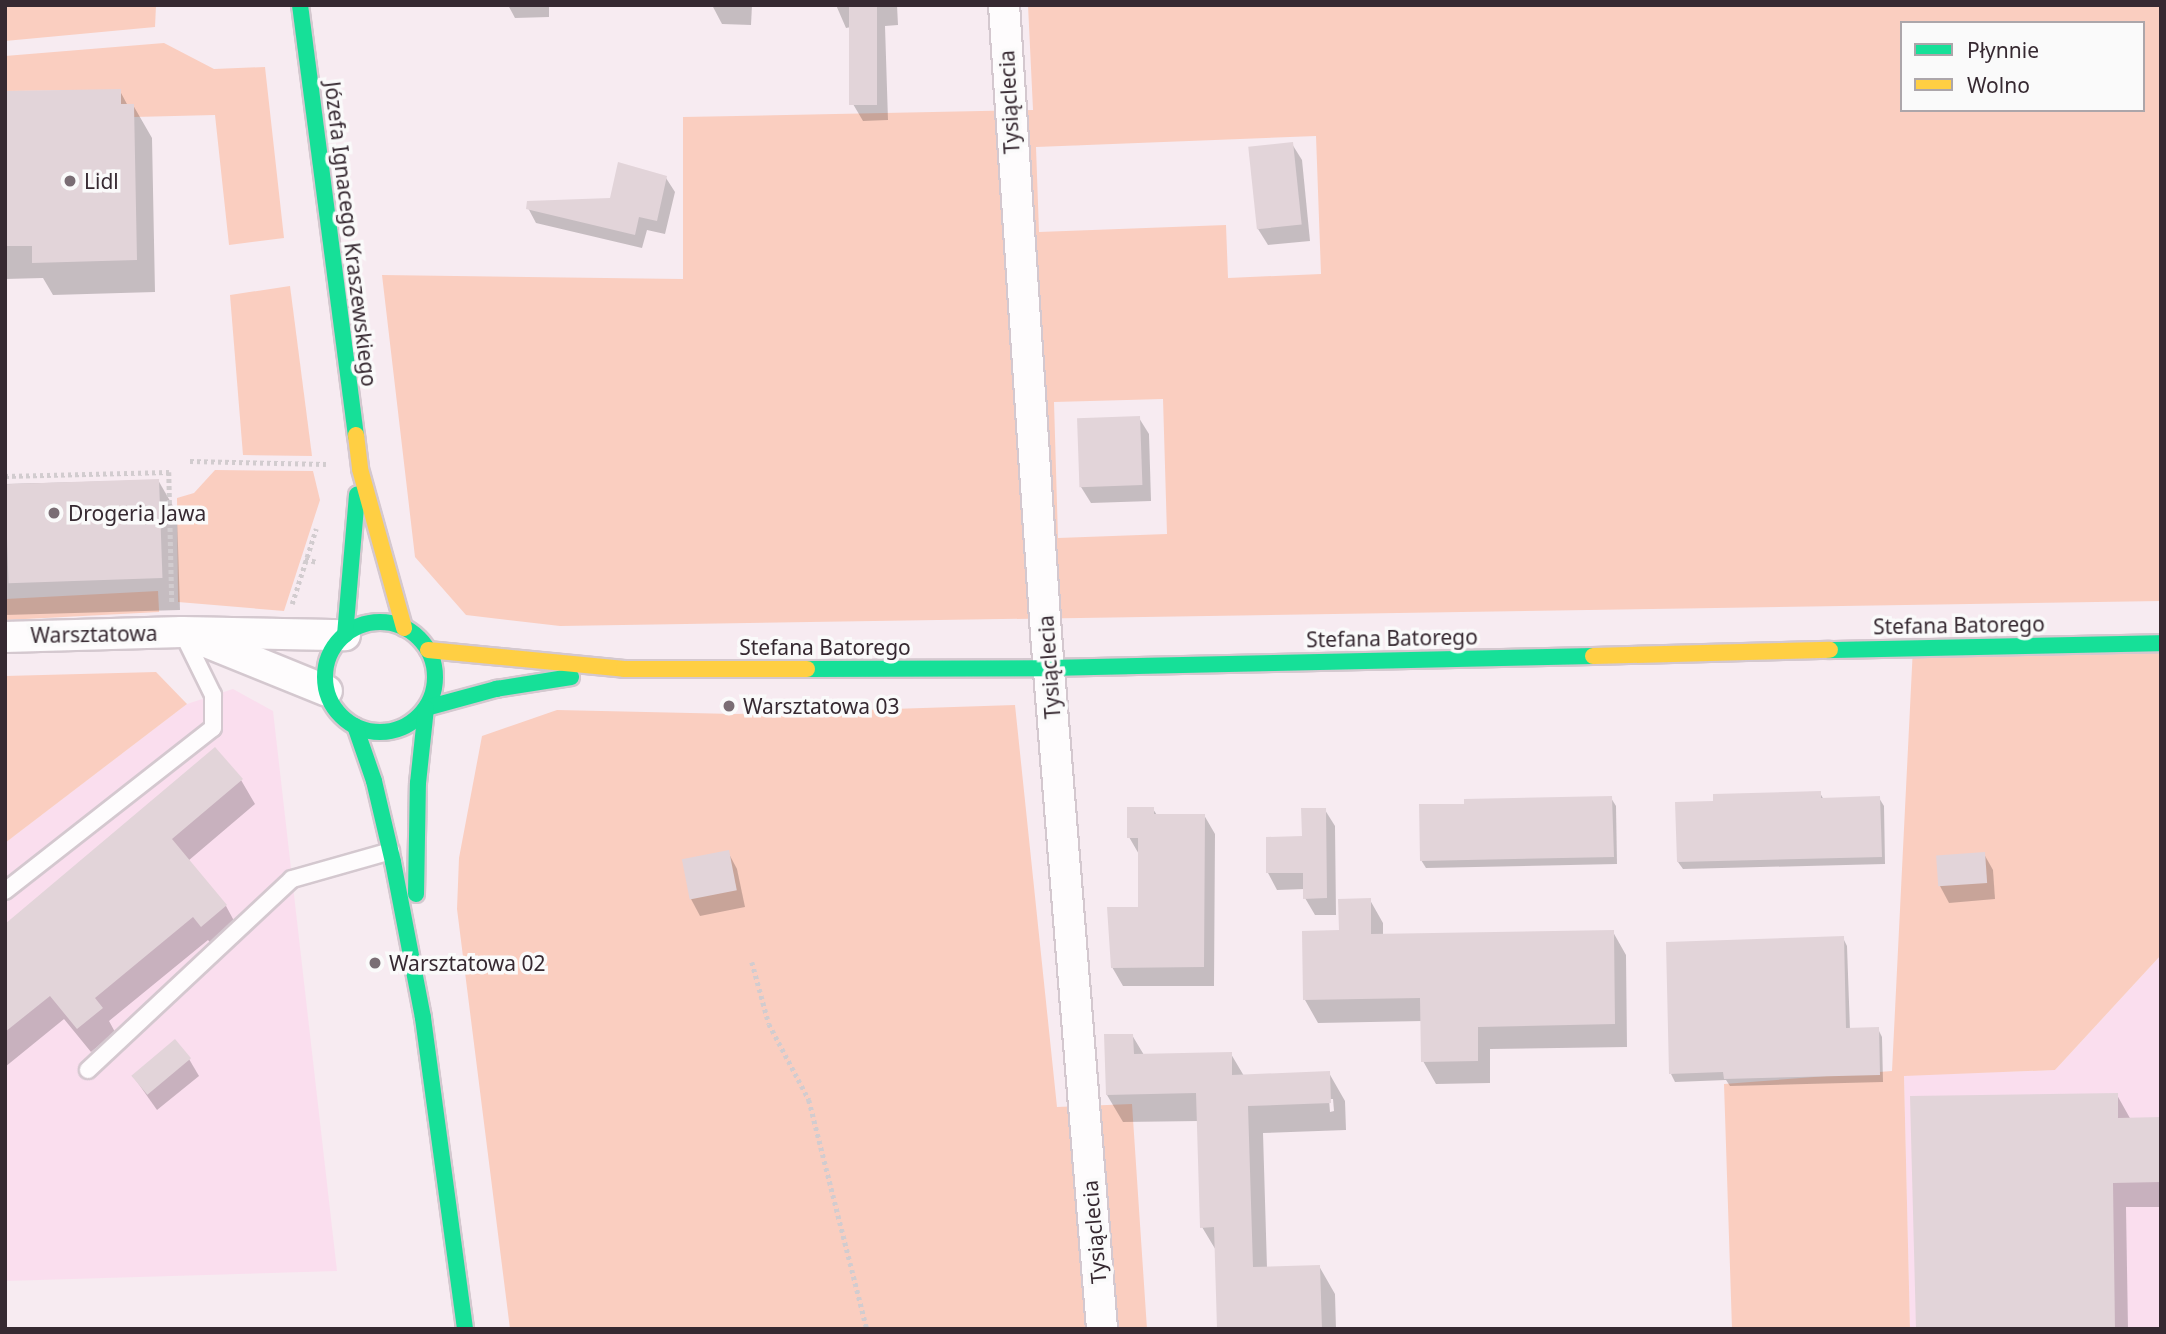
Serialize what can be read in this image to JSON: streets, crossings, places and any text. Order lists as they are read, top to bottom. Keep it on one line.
{"streets":{"street":["Tysiąclecia","Józefa Ignacego Kraszewskiego","Stefana Batorego","Warsztatowa"]},"crossings":[["Tysiąclecia","Stefana Batorego"],["Józefa Ignacego Kraszewskiego","Stefana Batorego"],["Józefa Ignacego Kraszewskiego","Warsztatowa"],["Stefana Batorego","Warsztatowa"]],"places":["Lidl","Drogeria Jawa","Warsztatowa 03","Warsztatowa 02"],"legend":["Płynnie","Wolno"]}
